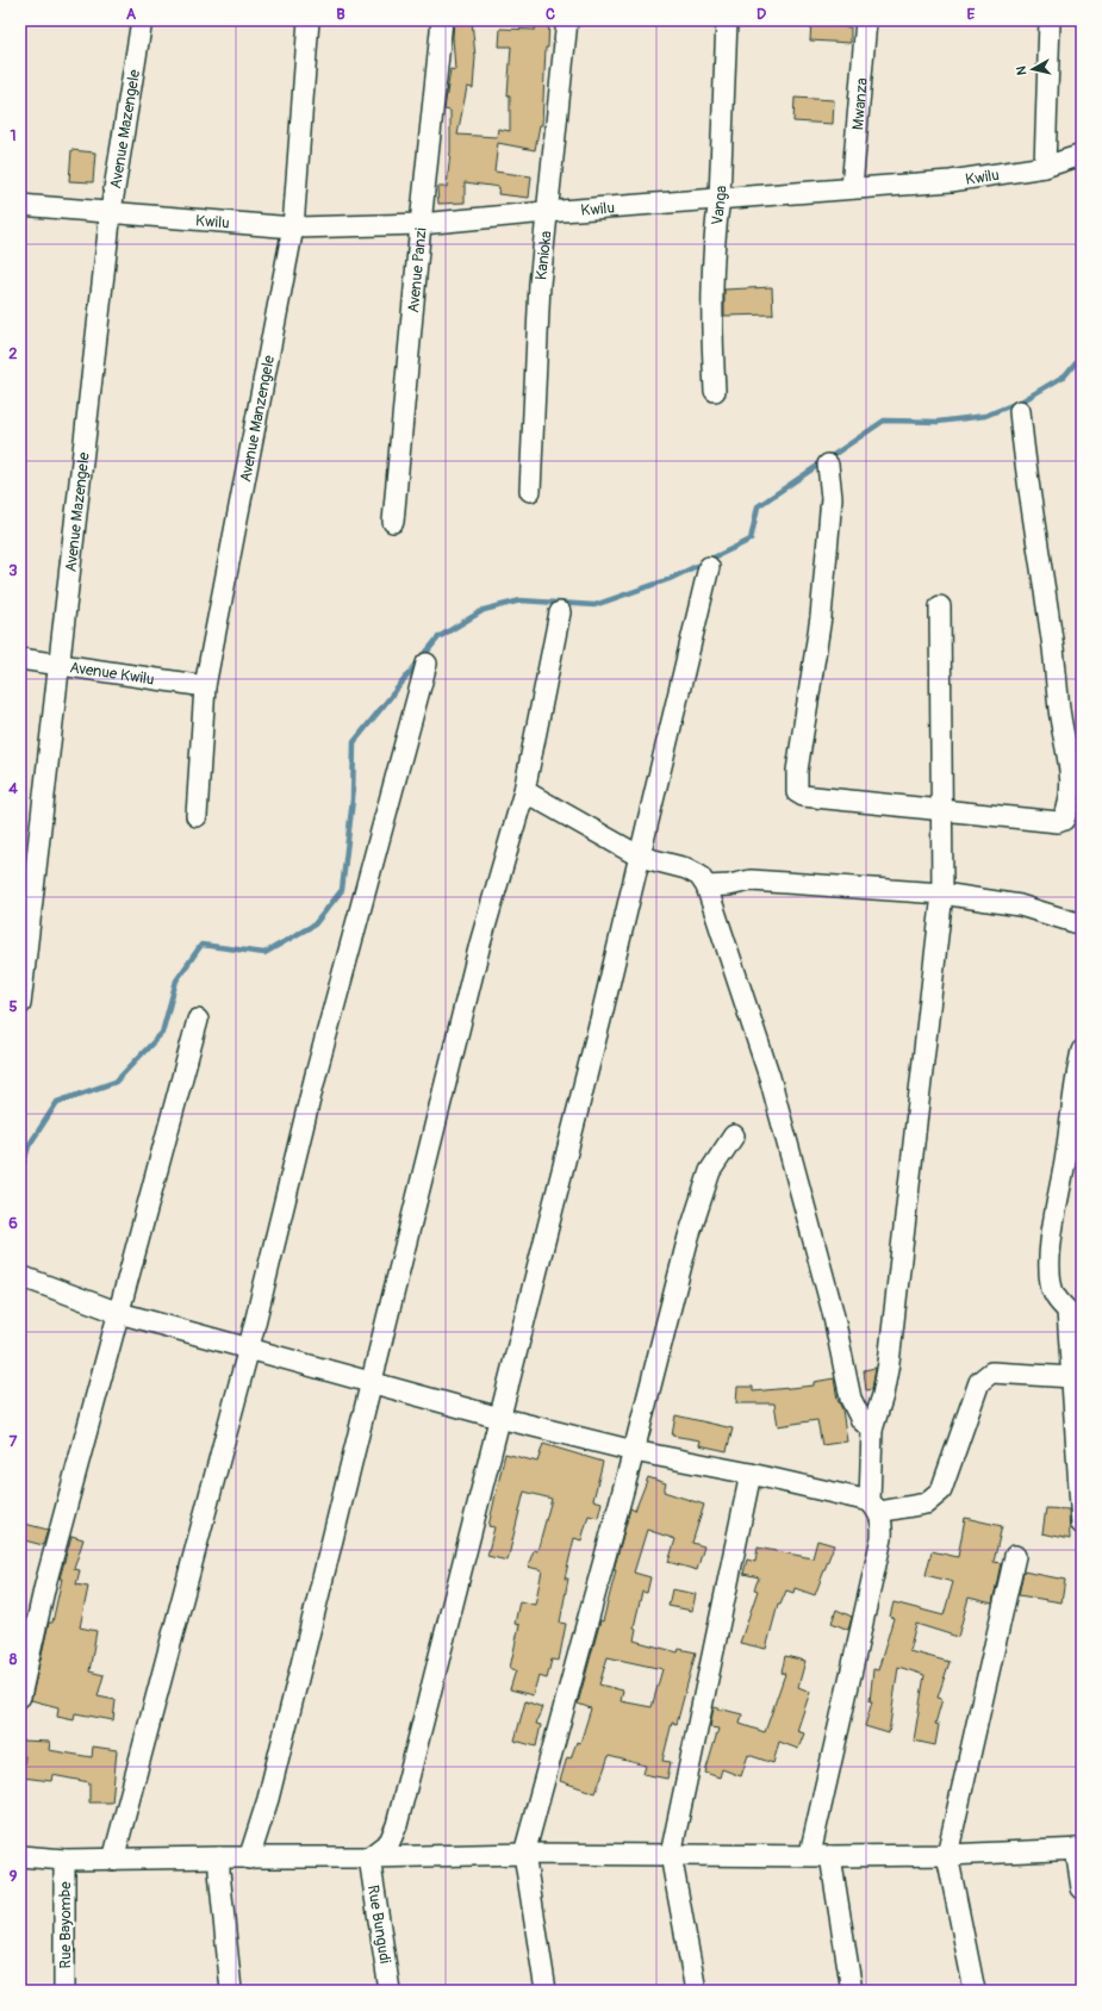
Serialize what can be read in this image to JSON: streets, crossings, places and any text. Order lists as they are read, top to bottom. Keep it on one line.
{"streets":{"street":["Mwanza","Avenue Mazengele","Kwilu","Vanga","Kanioka","Avenue Panzi","Avenue Manzengele","Avenue Kwilu","Rue Bungudi","Rue Bayombe"]},"crossings":[["Mwanza","Kwilu"],["Avenue Mazengele","Kwilu"],["Avenue Mazengele","Avenue Kwilu"],["Kwilu","Vanga"],["Kwilu","Kanioka"],["Kwilu","Avenue Panzi"],["Kwilu","Avenue Manzengele"],["Avenue Manzengele","Avenue Kwilu"]],"north":"left","grid":{"columns":["A","B","C","D","E"],"rows":["1","2","3","4","5","6","7","8","9"]}}
